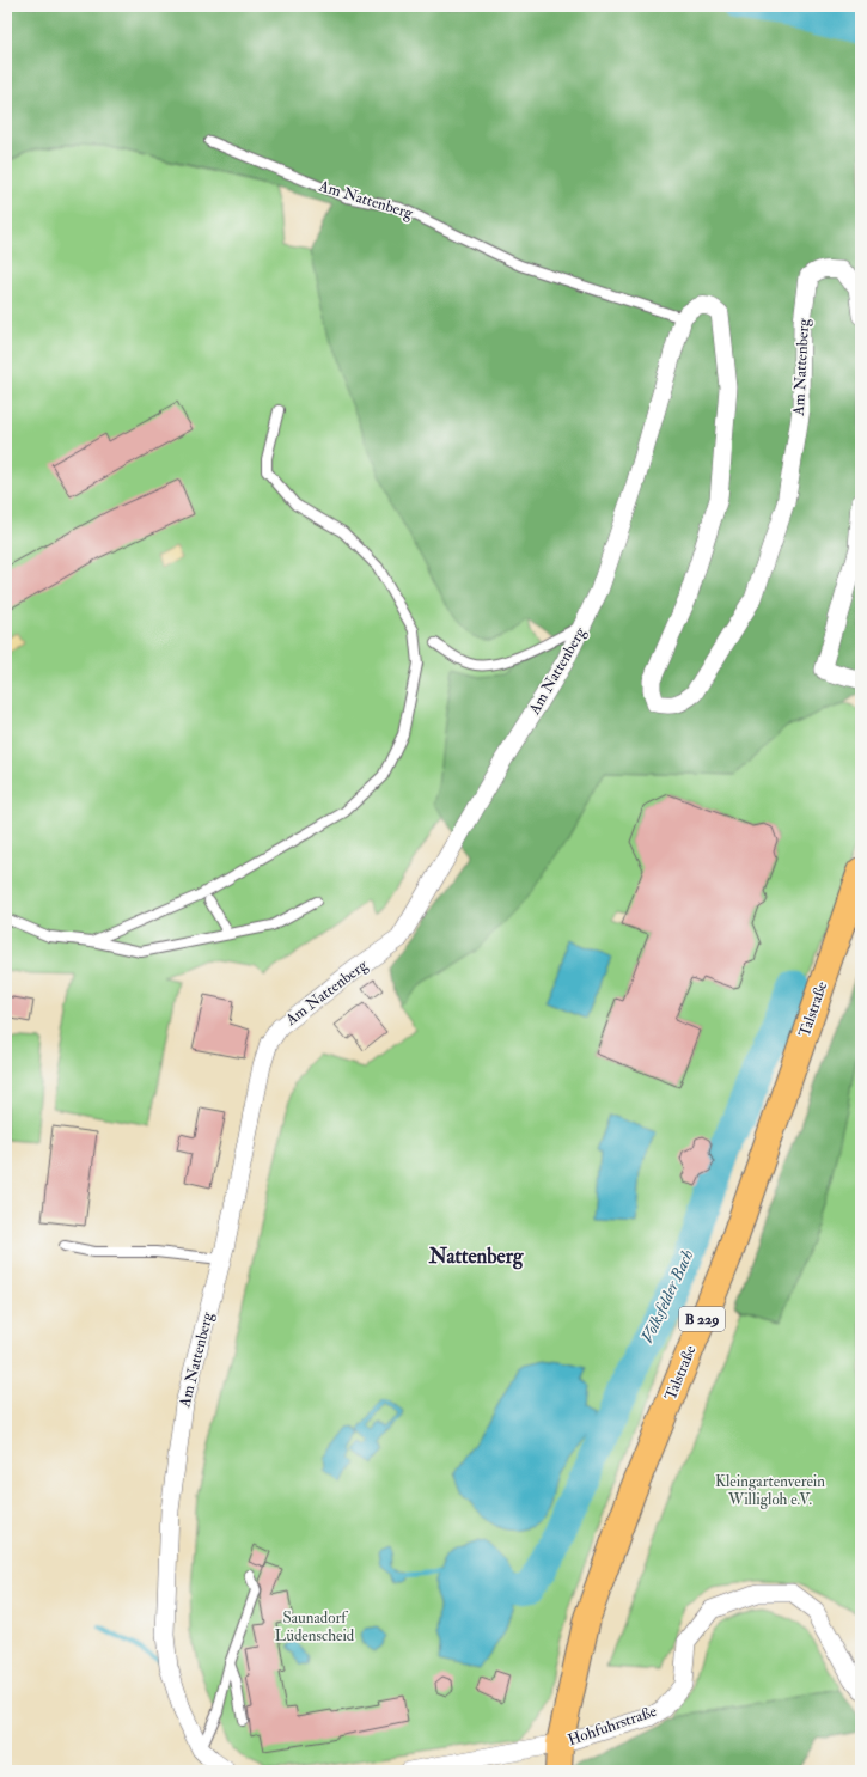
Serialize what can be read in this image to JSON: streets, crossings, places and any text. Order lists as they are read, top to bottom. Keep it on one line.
{"streets":{"main road":["Talstraße","B 229"],"street":["Am Nattenberg","Hohfuhrstraße"]},"crossings":[["Talstraße","Hohfuhrstraße"]],"districts":["Nattenberg"],"water":["Volksfelder Bach"],"parks":["Kleingartenverein Willigloh e.V.","Saunadorf Lüdenscheid"]}
